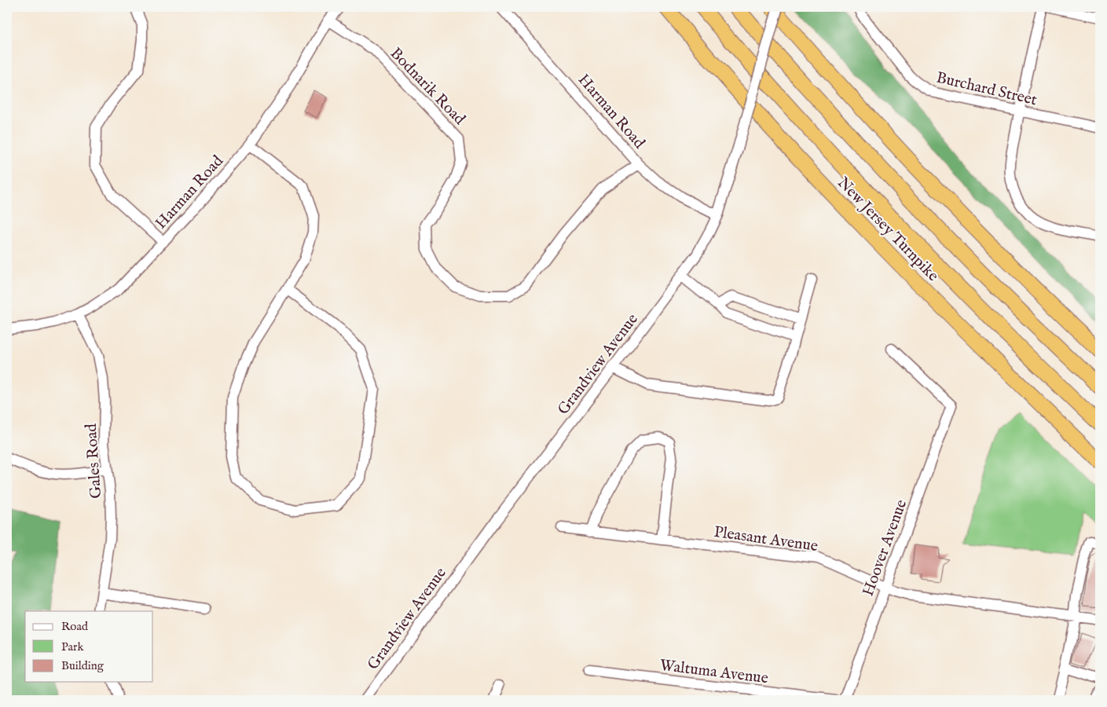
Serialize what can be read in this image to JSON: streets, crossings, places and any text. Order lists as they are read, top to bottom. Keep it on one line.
{"streets":{"highway":["New Jersey Turnpike"],"street":["Bodnarik Road","Burchard Street","Harman Road","Grandview Avenue","Gales Road","Pleasant Avenue","Hoover Avenue","Waltuma Avenue"]},"crossings":[["Bodnarik Road","Harman Road"],["Harman Road","Grandview Avenue"],["Harman Road","Gales Road"],["Pleasant Avenue","Hoover Avenue"]],"legend":["Road","Park","Building"]}
